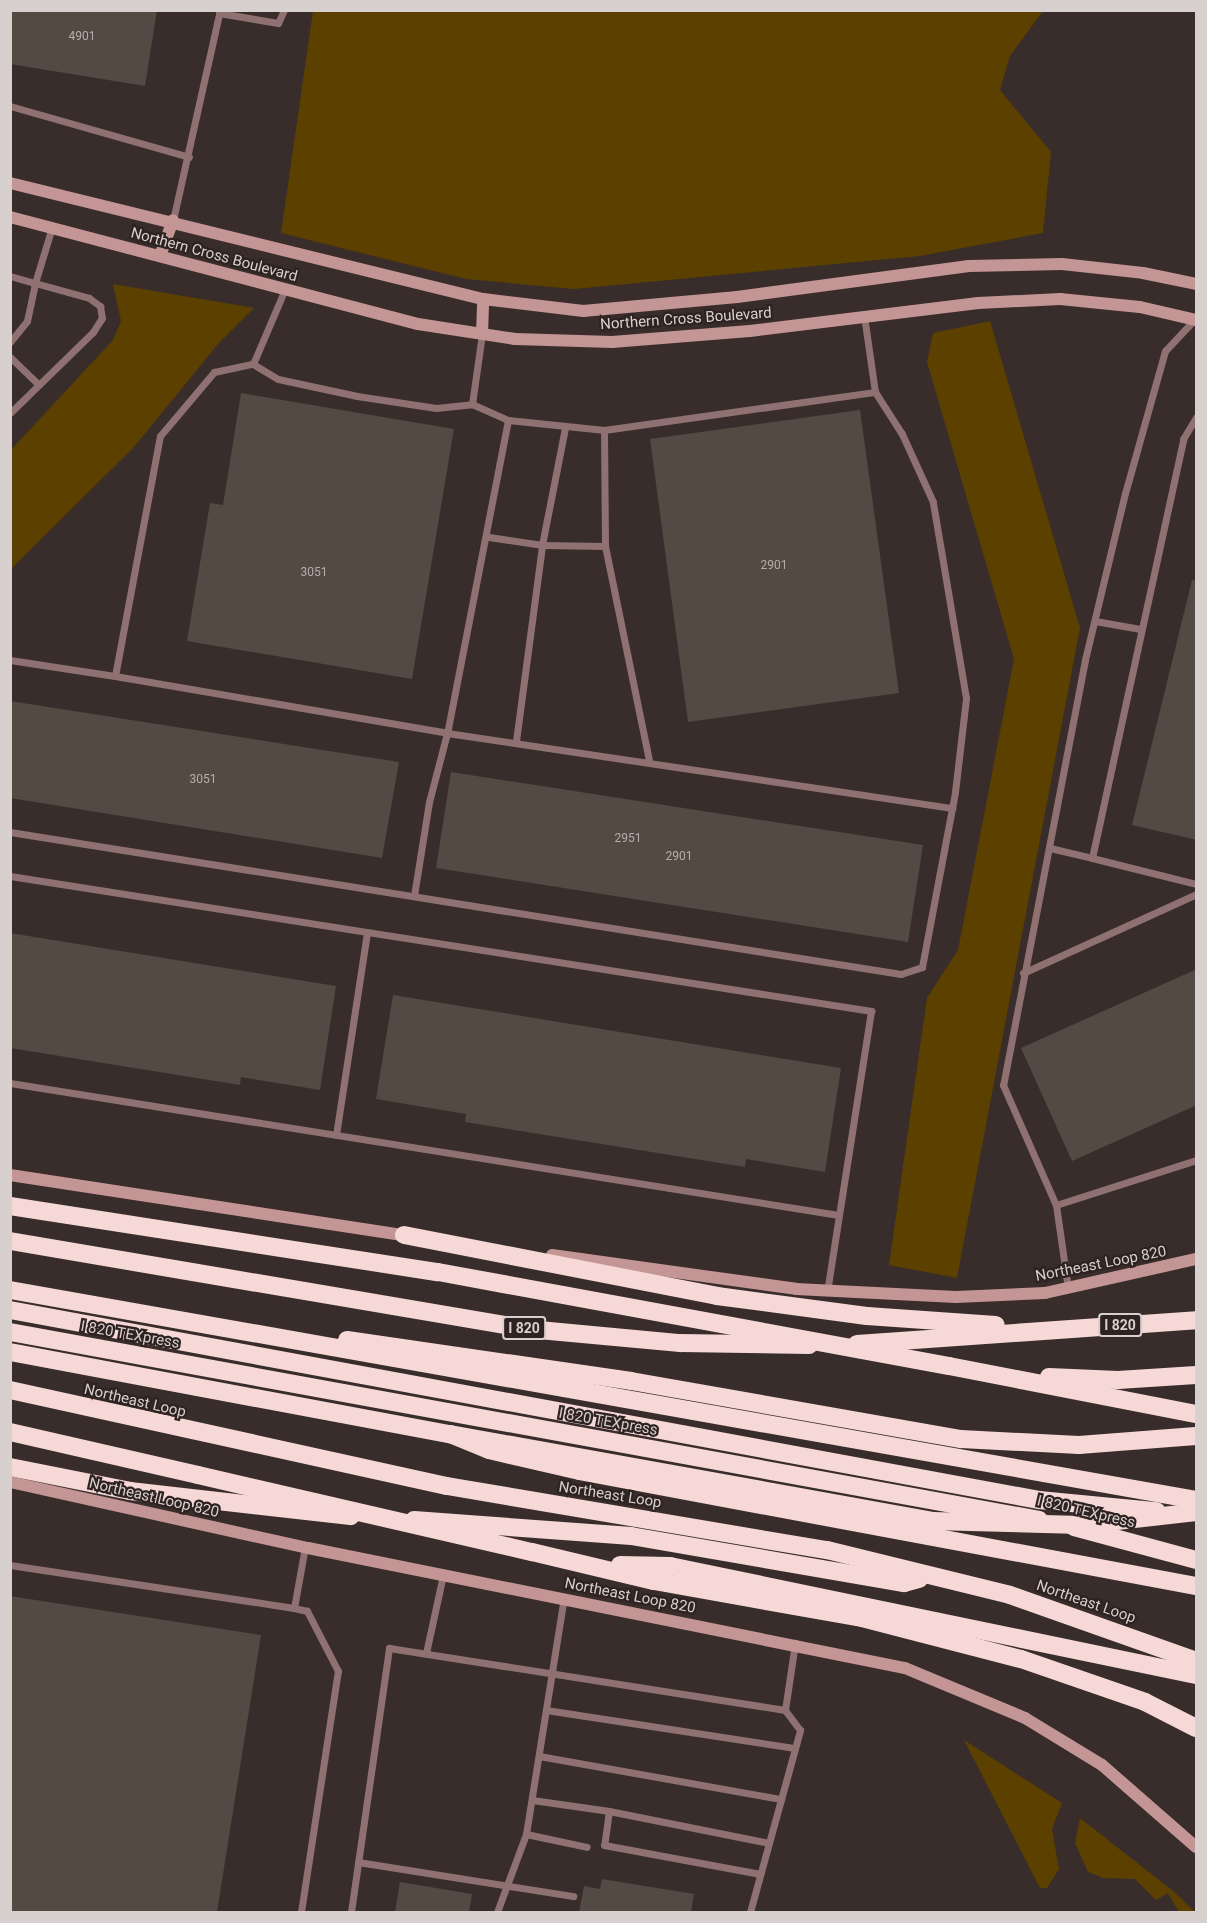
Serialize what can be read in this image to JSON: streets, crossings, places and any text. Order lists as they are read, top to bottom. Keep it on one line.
{"streets":{"highway":["I 820","I 820 TEXpress","Northeast Loop"],"street":["Northern Cross Boulevard","Northeast Loop 820"]},"house_numbers":["4901","2901","3051","3051","2951","2901"]}
